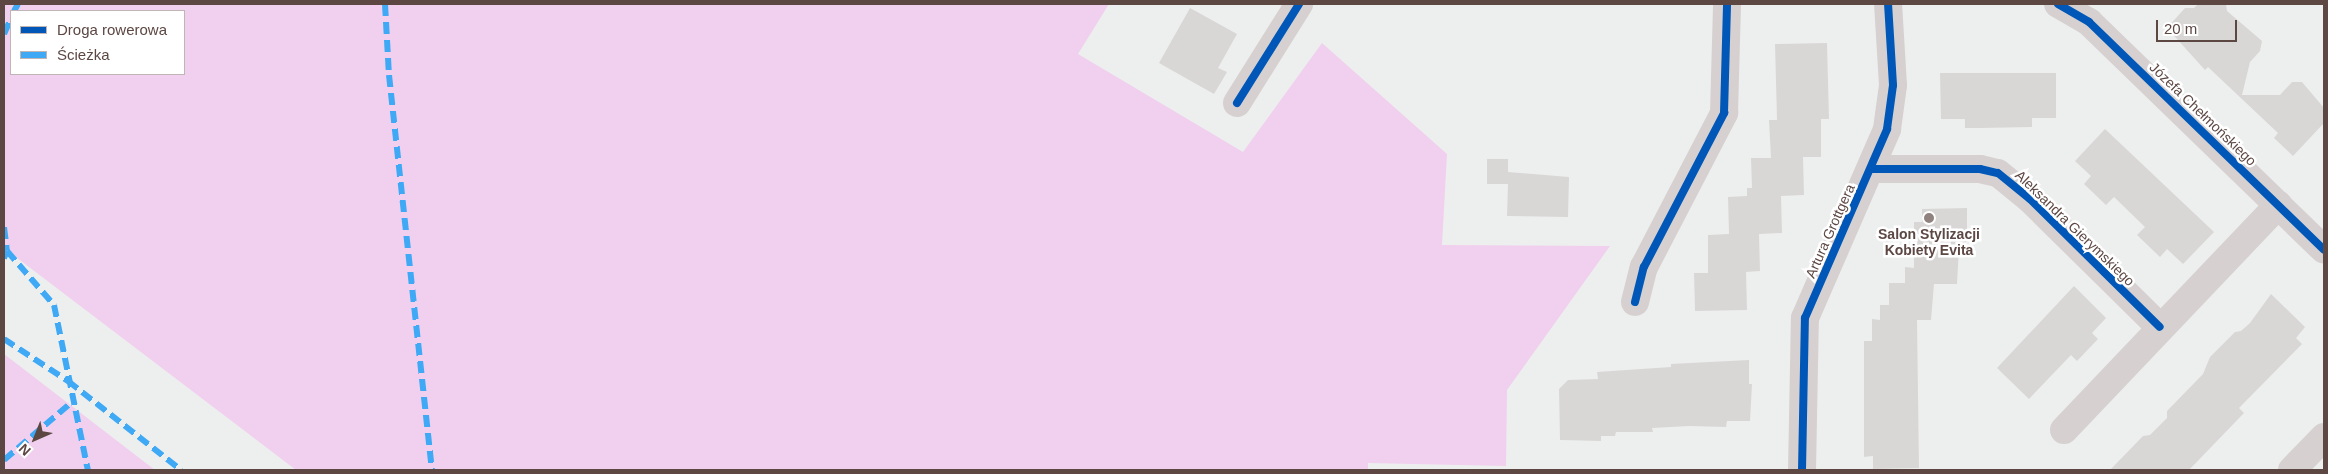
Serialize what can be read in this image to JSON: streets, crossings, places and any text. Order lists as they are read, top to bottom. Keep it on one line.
{"streets":{"street":["Józefa Chełmońskiego","Aleksandra Gierymskiego","Artura Grottgera"]},"crossings":[["Aleksandra Gierymskiego","Artura Grottgera"]],"places":["Salon Stylizacji Kobiety Evita"],"legend":["Droga rowerowa","Ścieżka"],"scale_bar":"20 m","north":"bottom left"}
